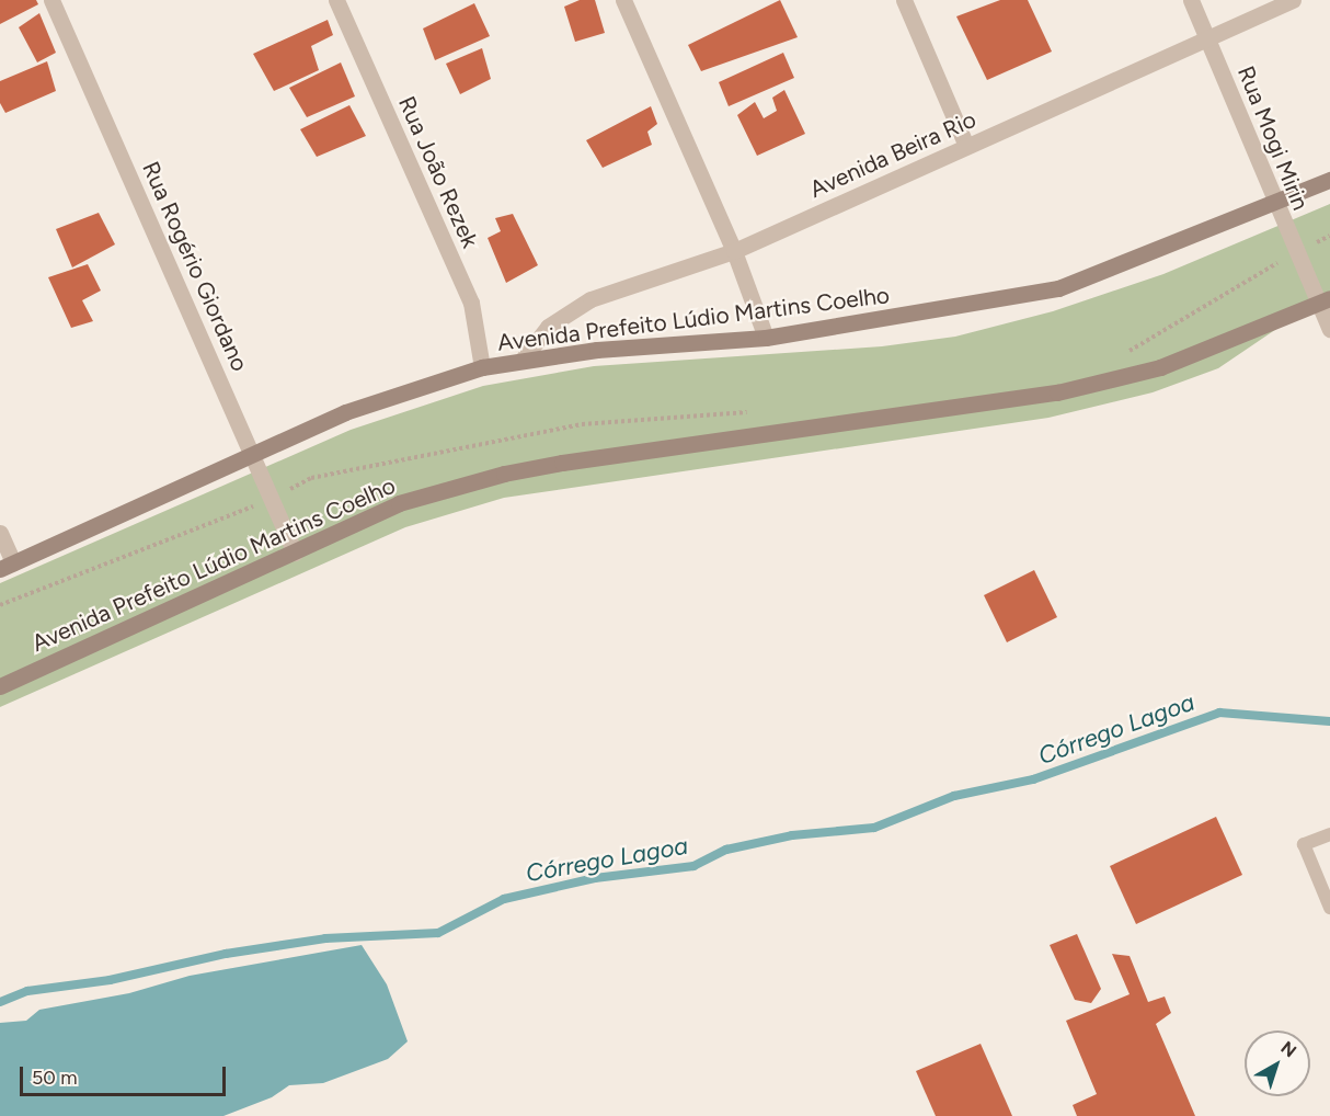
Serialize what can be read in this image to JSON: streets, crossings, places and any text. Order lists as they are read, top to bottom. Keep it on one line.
{"streets":{"main road":["Avenida Prefeito Lúdio Martins Coelho"],"street":["Rua Mogi Mirin","Avenida Beira Rio","Rua João Rezek","Rua Rogério Giordano"]},"crossings":[["Rua Mogi Mirin","Avenida Beira Rio"],["Rua Mogi Mirin","Avenida Prefeito Lúdio Martins Coelho"],["Avenida Beira Rio","Avenida Prefeito Lúdio Martins Coelho"],["Rua João Rezek","Avenida Prefeito Lúdio Martins Coelho"],["Rua Rogério Giordano","Avenida Prefeito Lúdio Martins Coelho"]],"water":["Córrego Lagoa"],"scale_bar":"50 m","north":"top right"}
